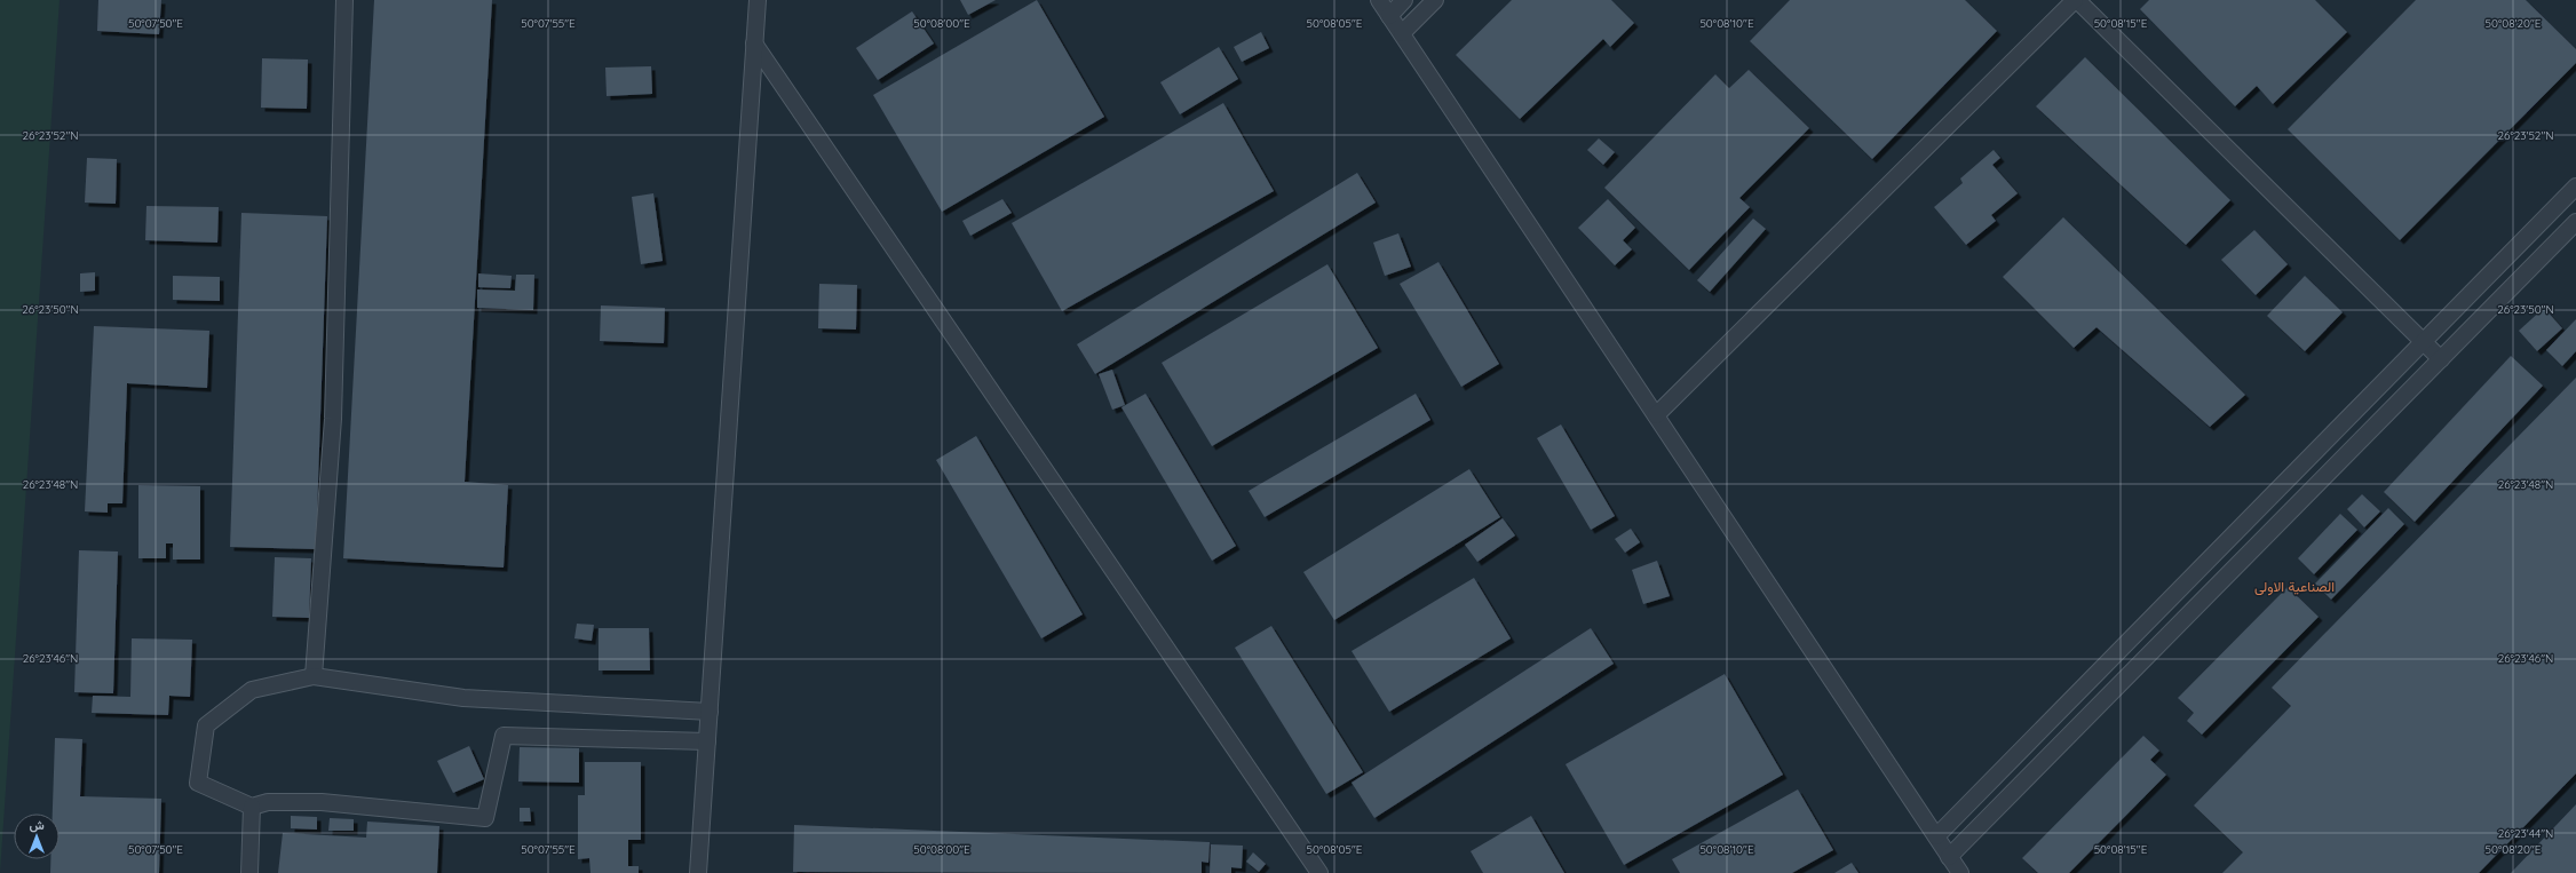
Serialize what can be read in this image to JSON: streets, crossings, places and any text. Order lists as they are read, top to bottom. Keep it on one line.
{"districts":["الصناعية الاولى"],"north":"top","coordinates":["50°07'50\"E","50°07'55\"E","50°08'00\"E","50°08'05\"E","50°08'10\"E","50°08'15\"E","50°08'20\"E","26°23'52\"N","26°23'50\"N","26°23'48\"N","26°23'46\"N","26°23'44\"N"]}
